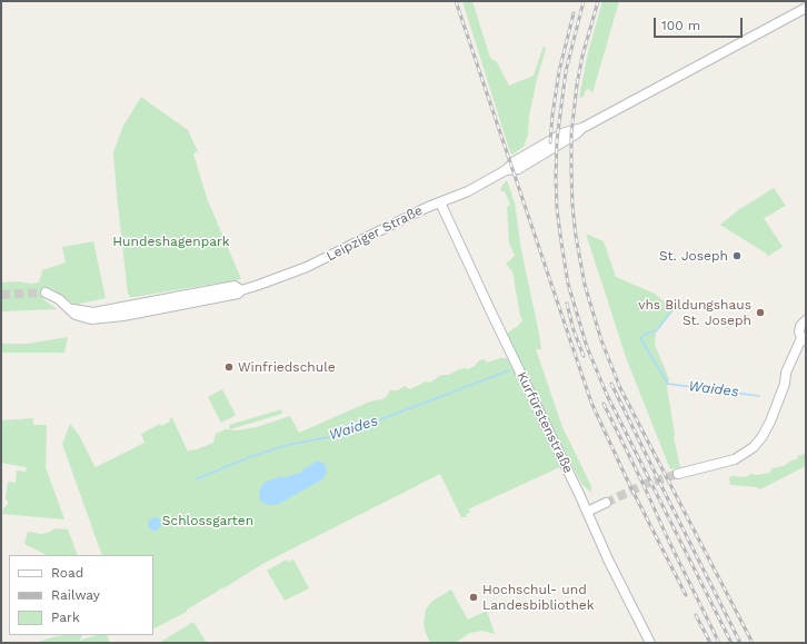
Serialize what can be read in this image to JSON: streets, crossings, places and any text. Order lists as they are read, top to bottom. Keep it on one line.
{"streets":{"main road":["Leipziger Straße","Kurfürstenstraße"]},"crossings":[["Leipziger Straße","Kurfürstenstraße"]],"water":["Waides"],"parks":["Hundeshagenpark","Schlossgarten"],"places":["St. Joseph","vhs Bildungshaus St. Joseph","Winfriedschule","Hochschul- und Landesbibliothek"],"legend":["Road","Railway","Park"],"scale_bar":"100 m"}
